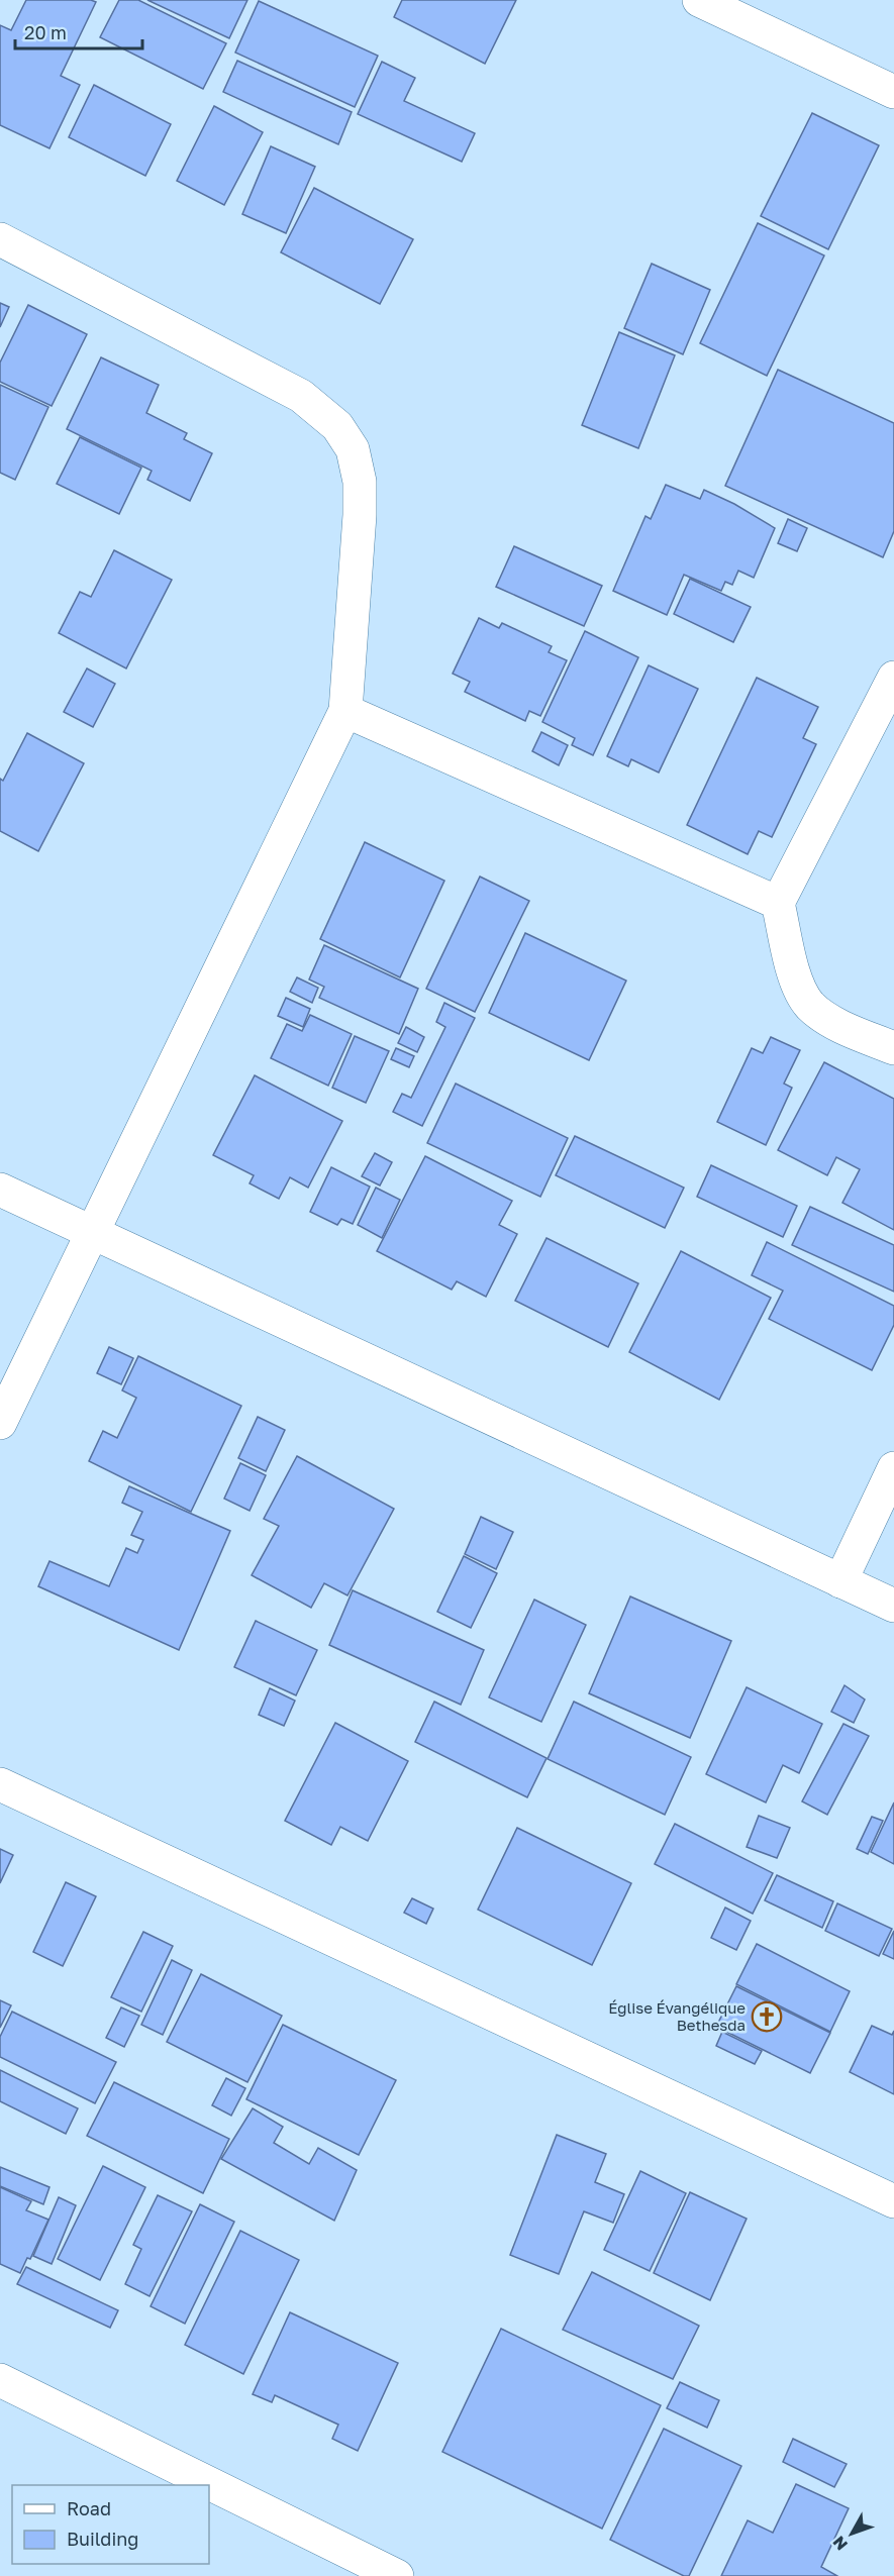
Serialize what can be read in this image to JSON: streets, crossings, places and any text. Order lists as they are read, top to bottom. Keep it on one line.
{"places":{"church":["Église Évangélique Bethesda"]},"legend":["Road","Building"],"scale_bar":"20 m","north":"bottom left"}
